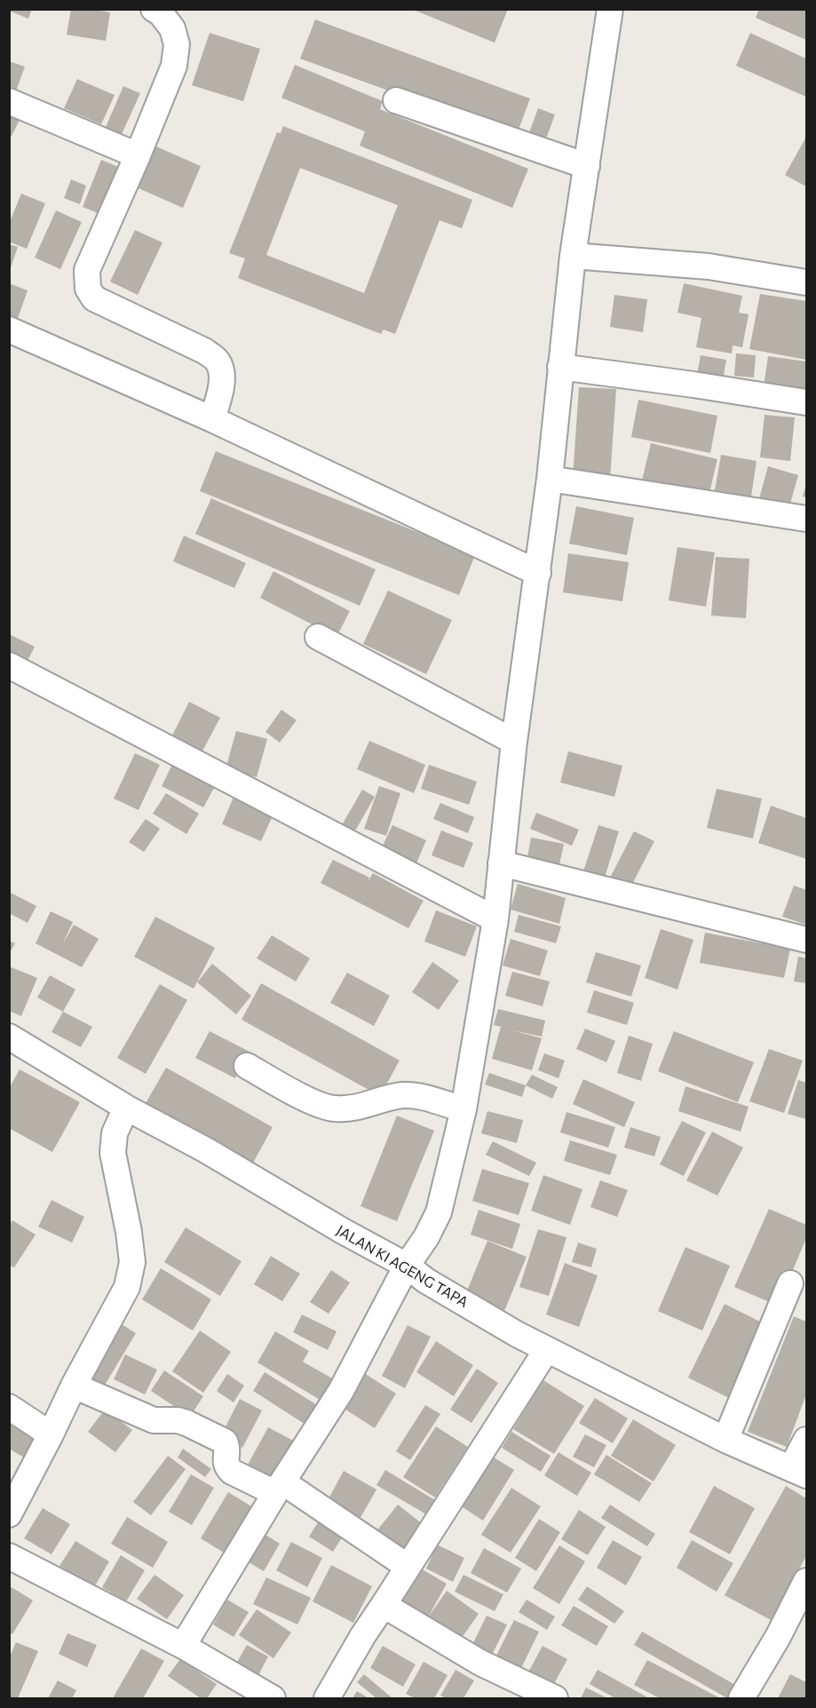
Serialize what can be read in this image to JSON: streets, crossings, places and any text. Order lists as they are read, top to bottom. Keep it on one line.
{"streets":{"street":["JALAN KI AGENG TAPA"]}}
